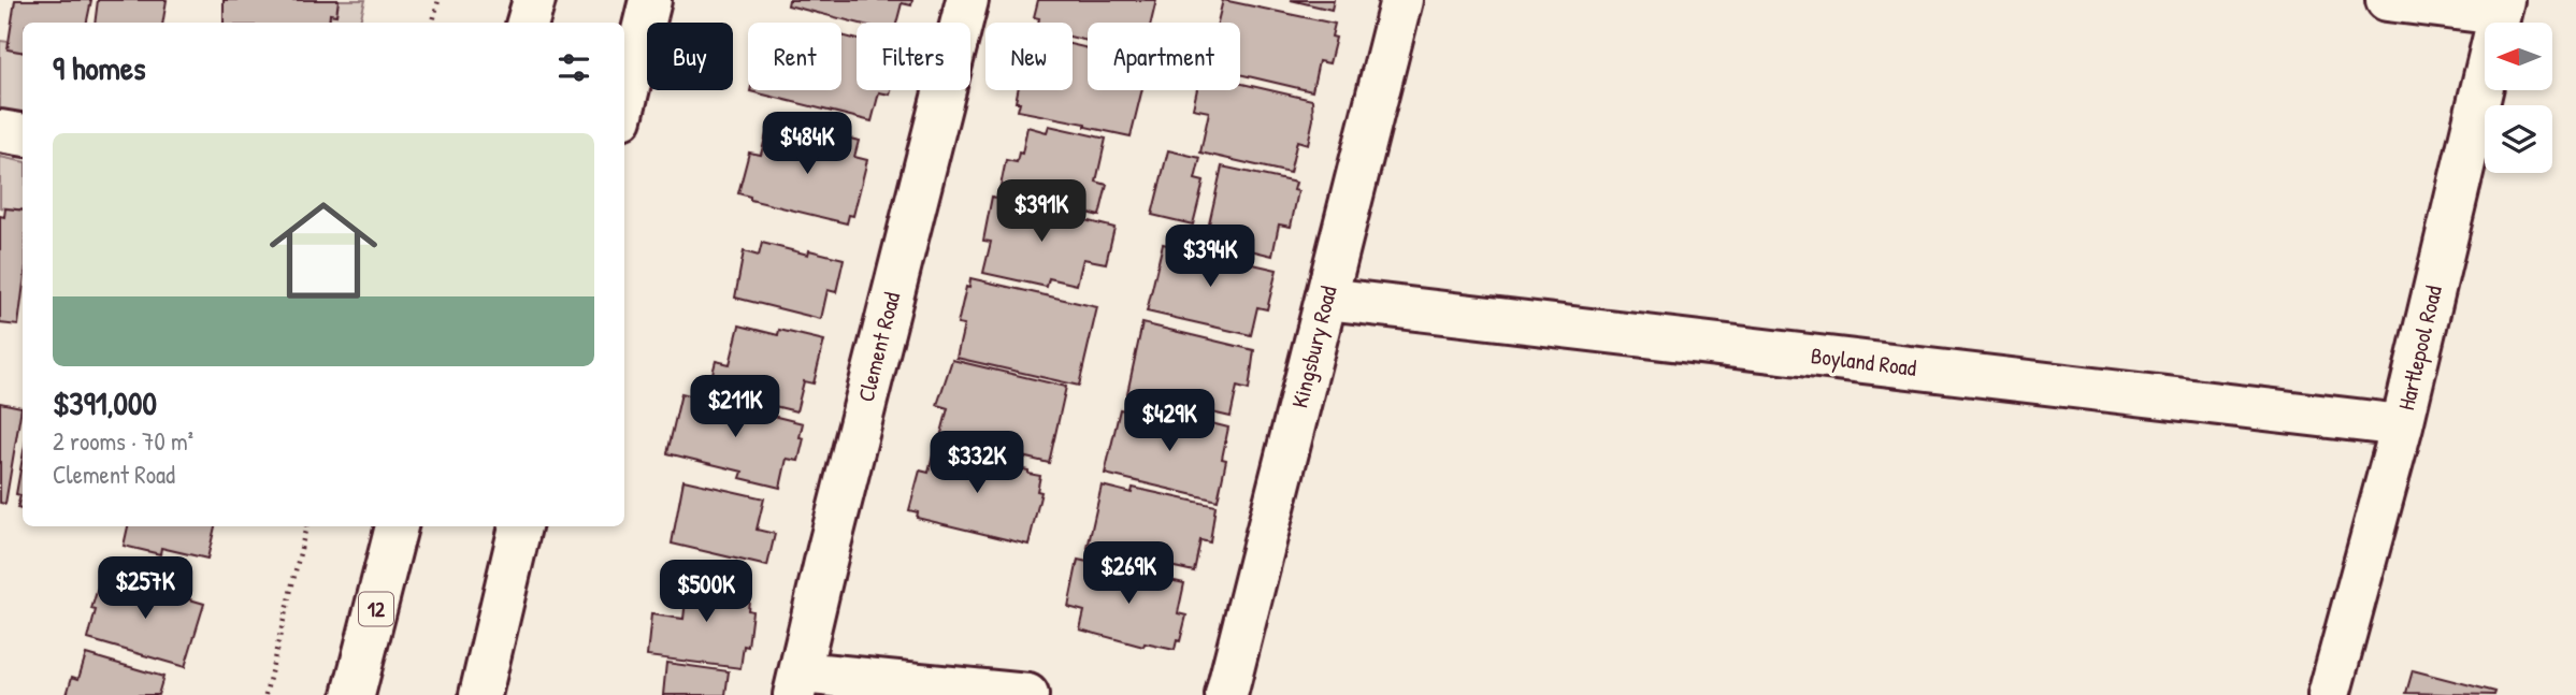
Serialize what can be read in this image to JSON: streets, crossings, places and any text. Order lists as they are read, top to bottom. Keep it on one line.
{"streets":{"street":["Clement Road","Kingsbury Road","Hartlepool Road","Boyland Road","12"]},"crossings":[["Kingsbury Road","Boyland Road"],["Hartlepool Road","Boyland Road"]],"north":"left","page":{"chip":["Buy","Rent","Filters","New","Apartment"],"heading":"9 homes","price":["$484K","$391K","$394K","$211K","$429K","$332K","$269K","$257K","$500K"],"list":[{"name":"$391,000","note":"2 rooms · 70 m² · Clement Road"}]}}
